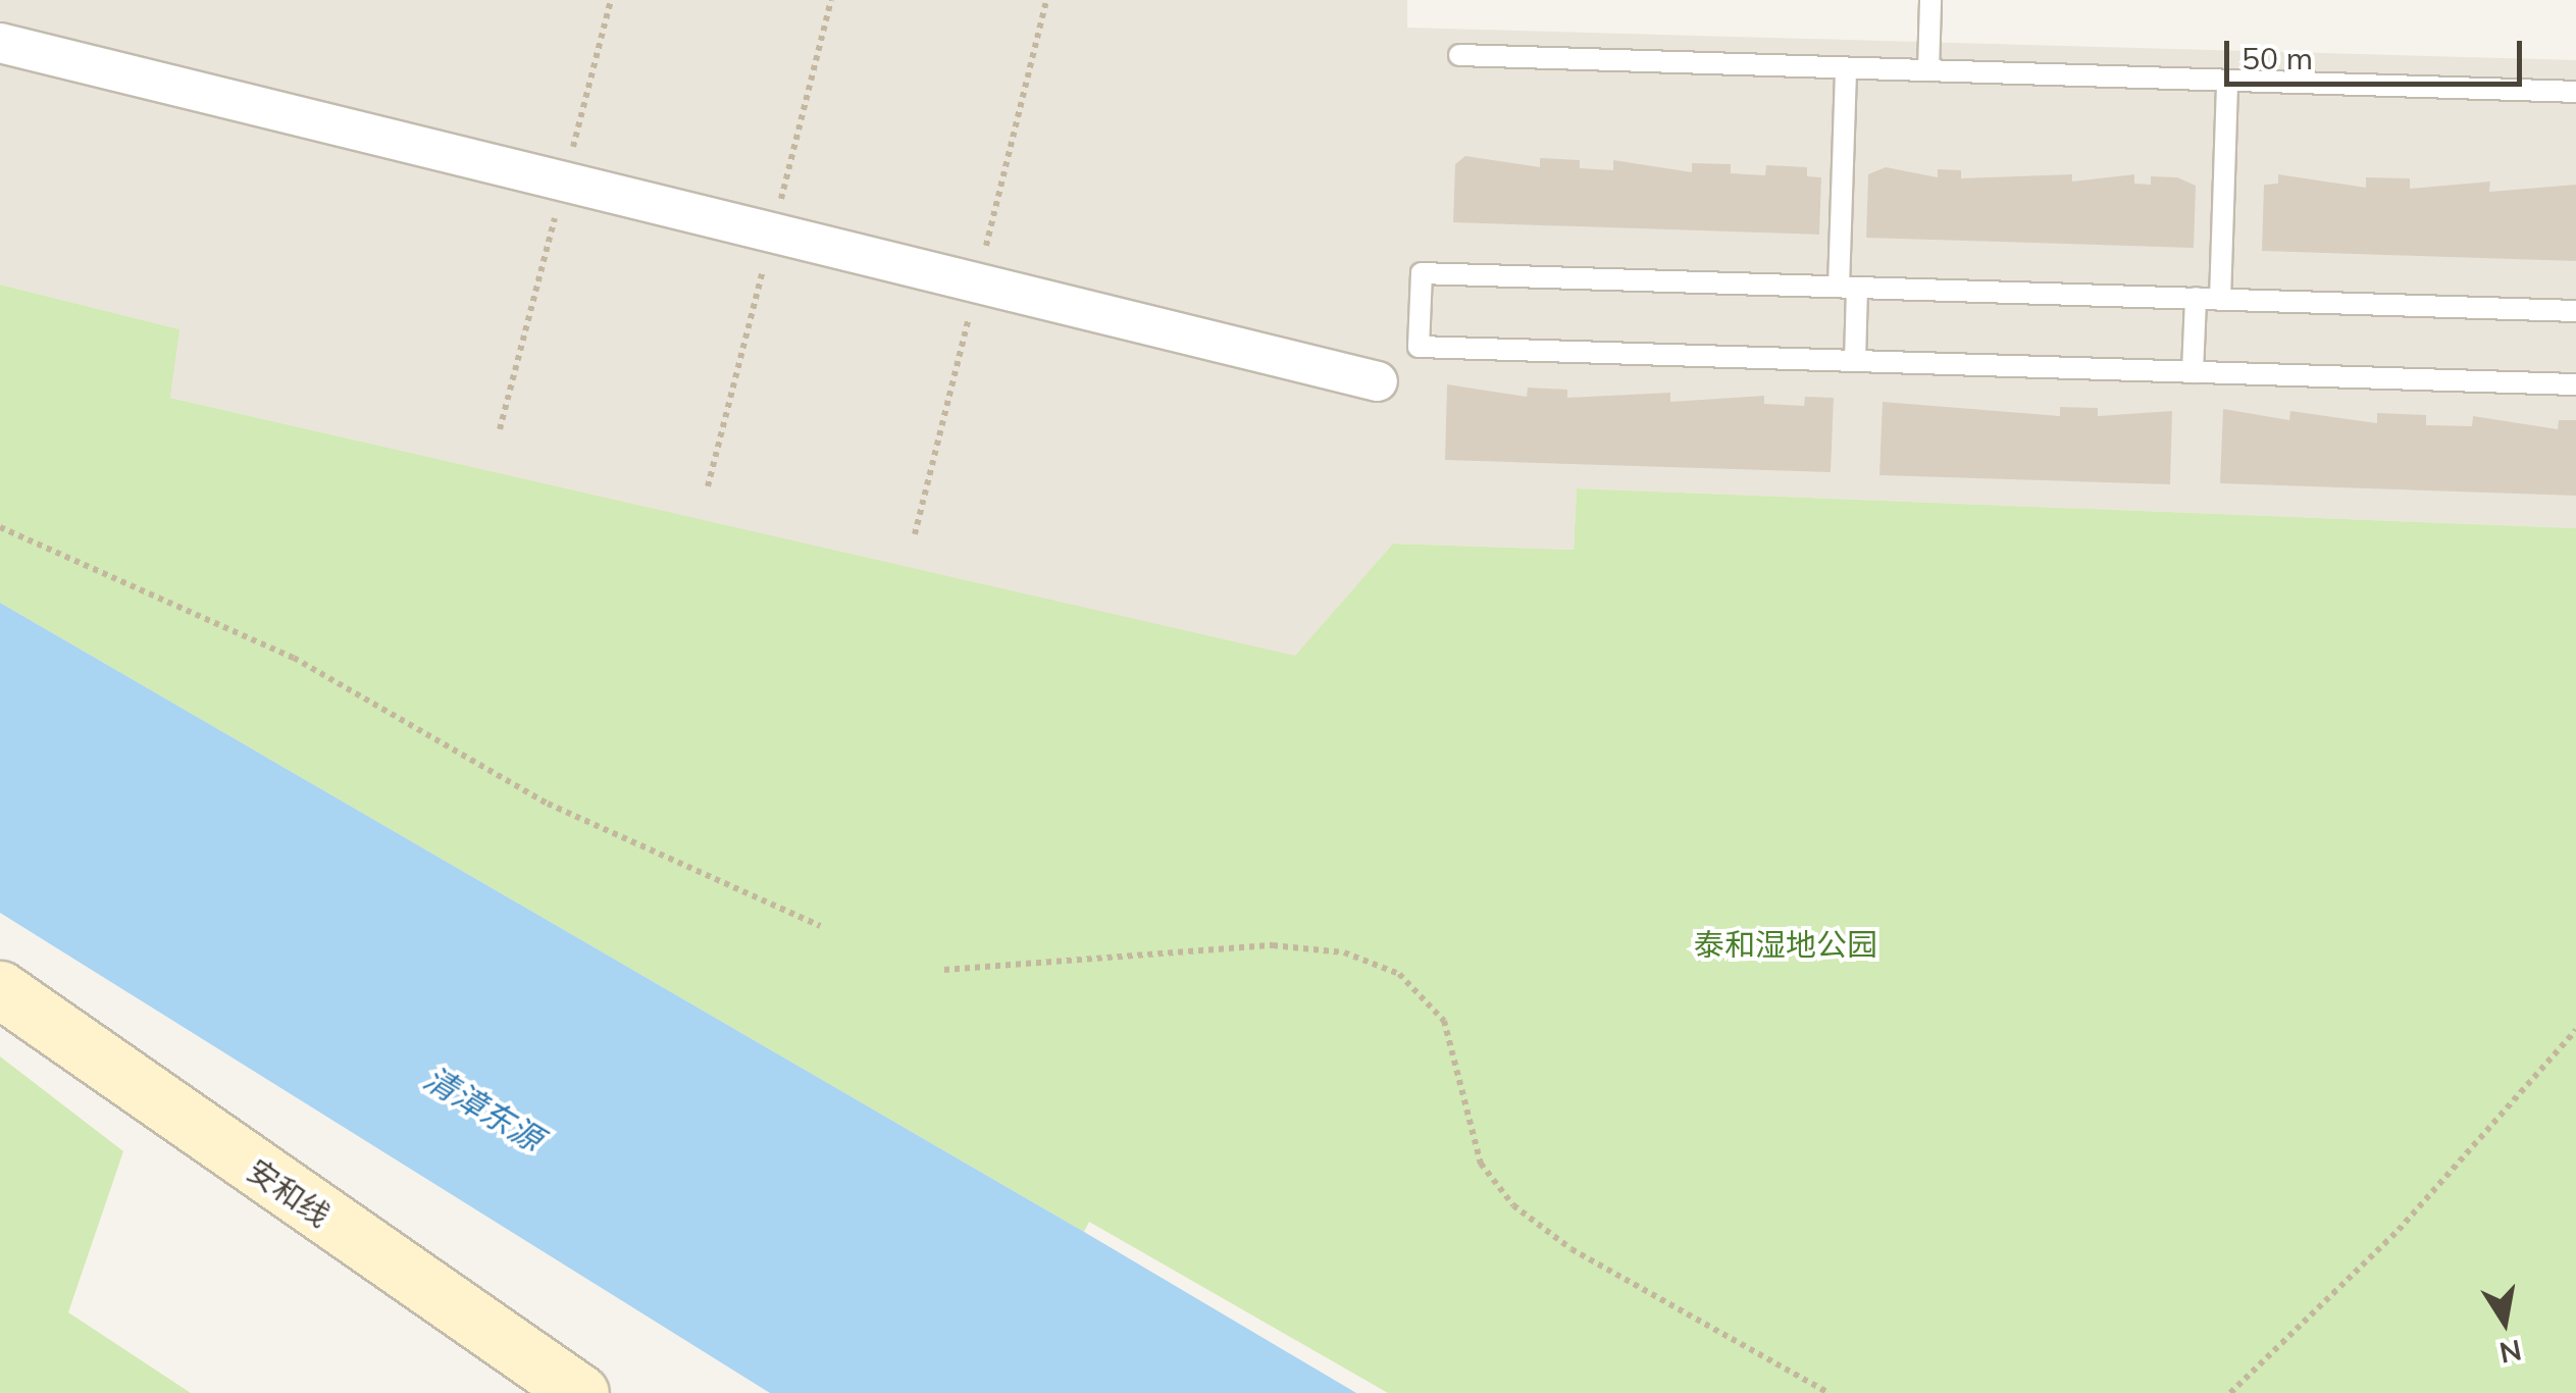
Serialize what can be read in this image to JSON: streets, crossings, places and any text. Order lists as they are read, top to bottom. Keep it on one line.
{"streets":{"main road":["安和线"]},"water":["清漳东源"],"parks":["泰和湿地公园"],"scale_bar":"50 m","north":"bottom"}
